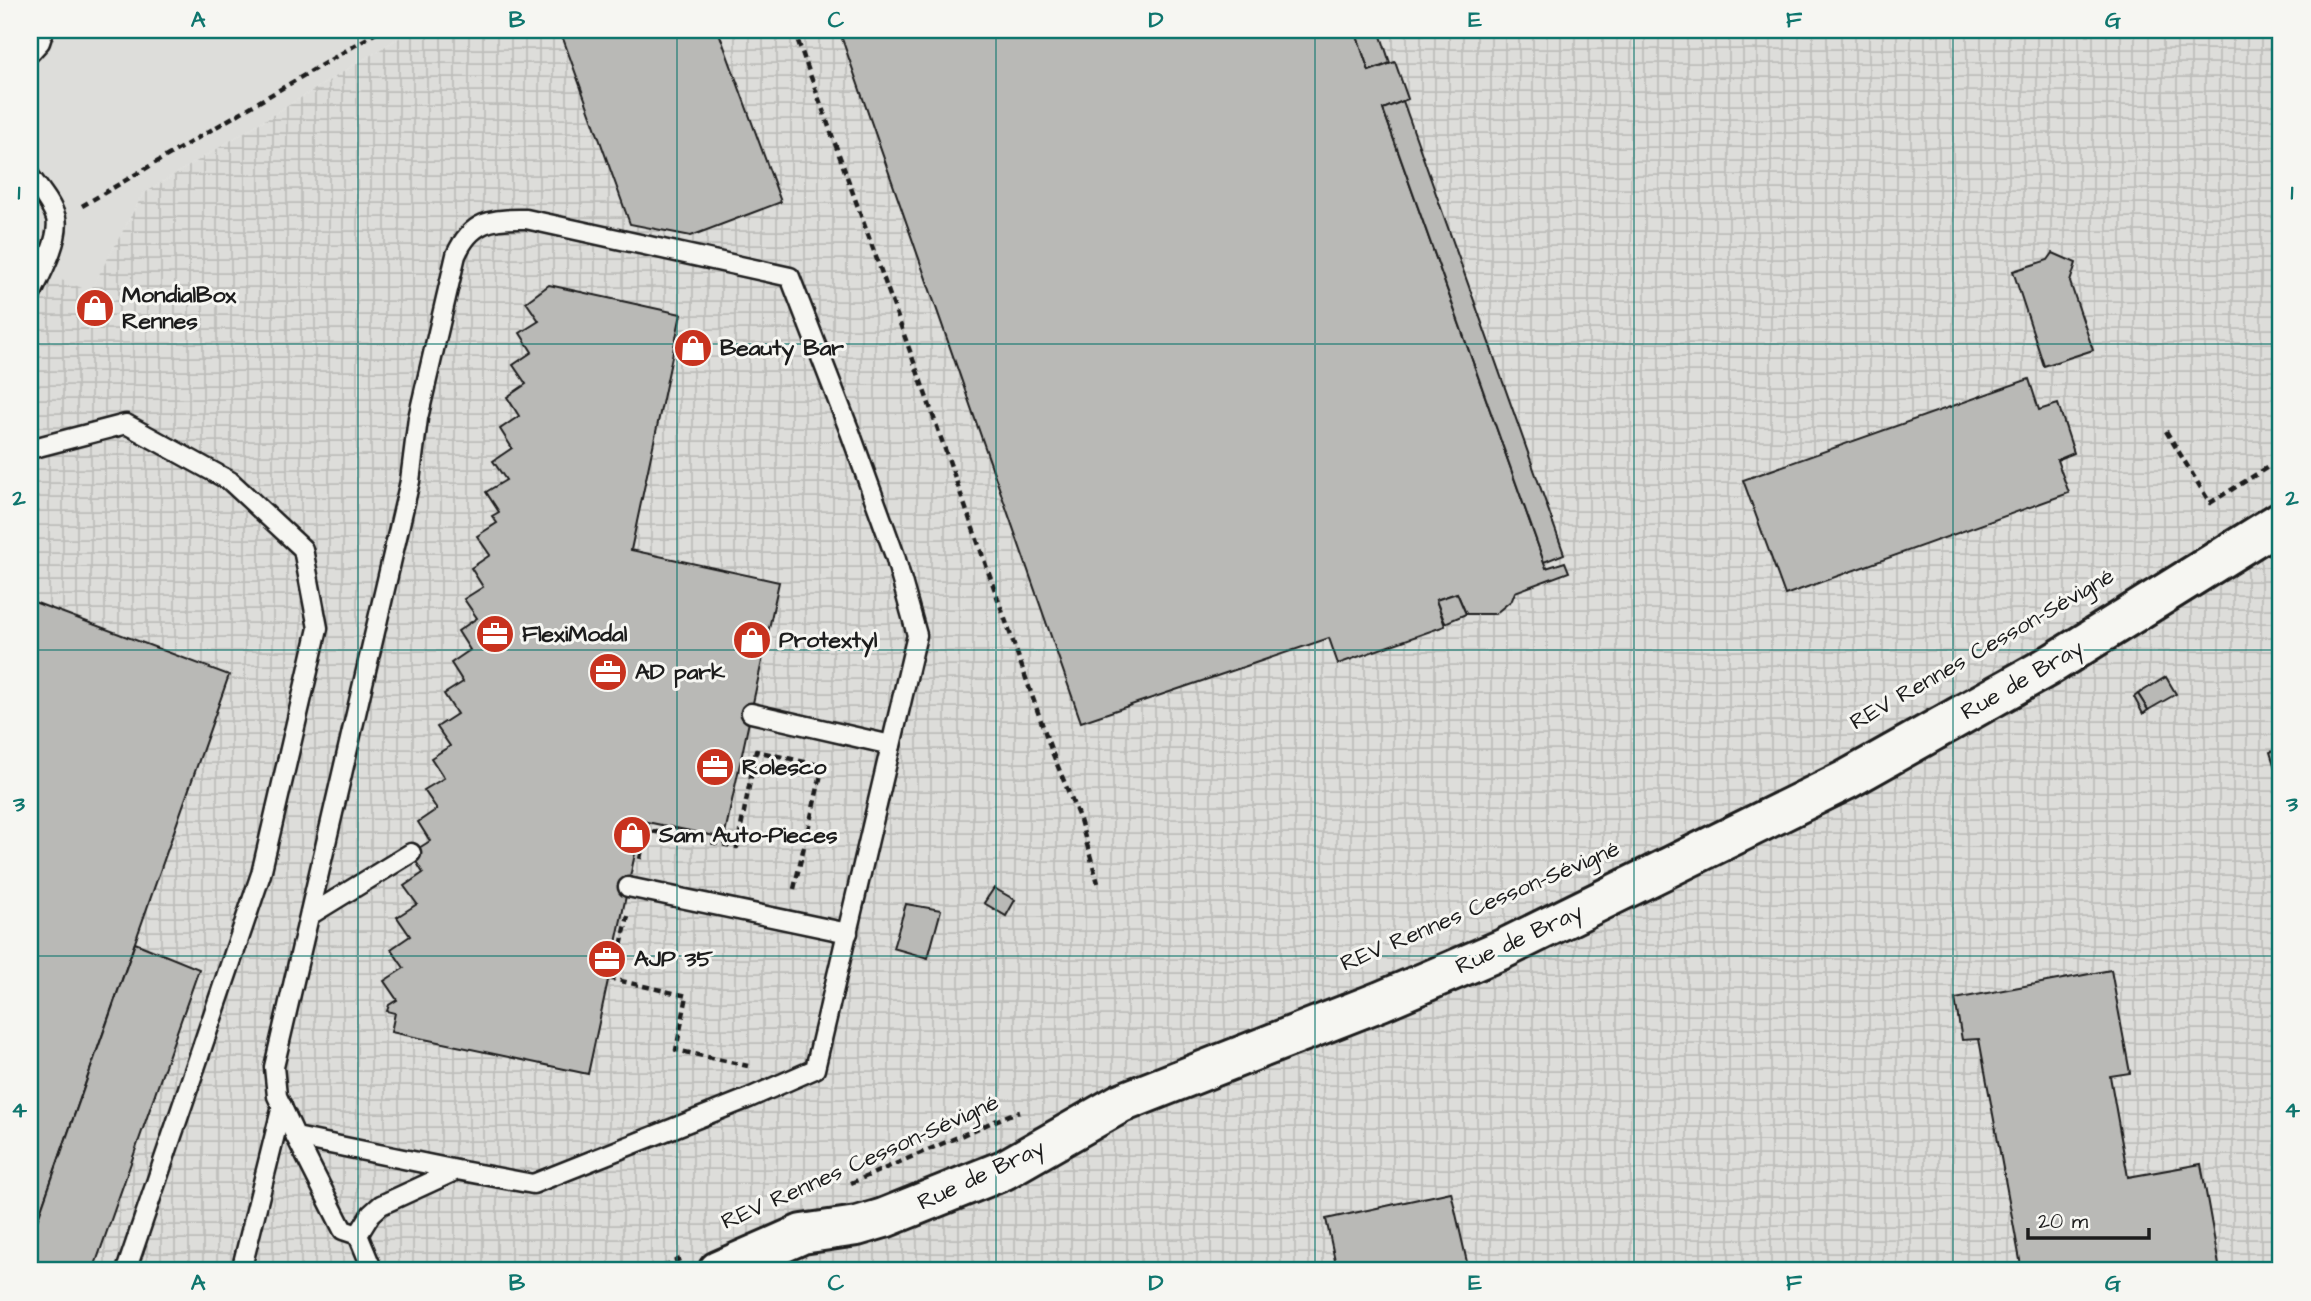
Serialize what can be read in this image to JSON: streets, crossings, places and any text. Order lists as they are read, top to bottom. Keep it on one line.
{"streets":{"street":["Rue de Bray"],"path":["REV Rennes Cesson-Sévigné"]},"places":{"shop":["MondialBox Rennes","Beauty Bar","Protextyl","Sam Auto-Pieces"],"office":["FlexiModal","AD park","Rolesco","AJP 35"]},"scale_bar":"20 m","grid":{"columns":["A","B","C","D","E","F","G"],"rows":["1","2","3","4"]}}
